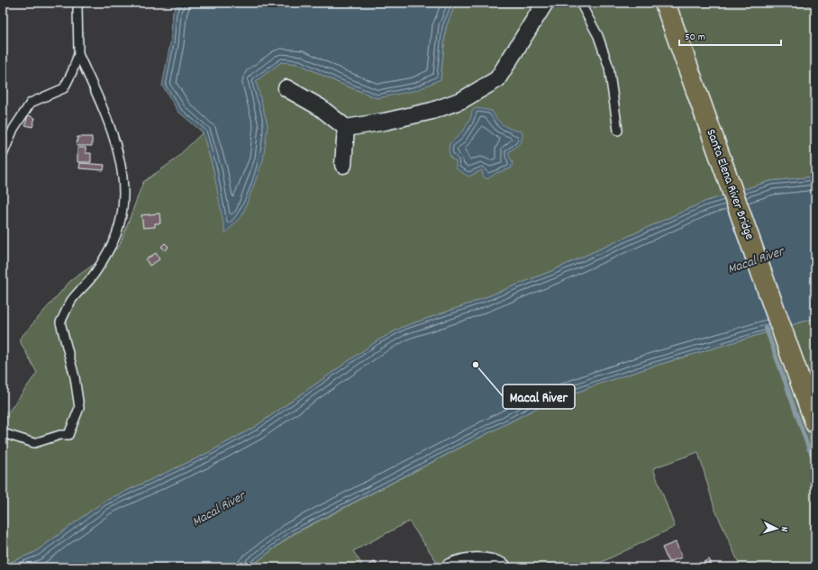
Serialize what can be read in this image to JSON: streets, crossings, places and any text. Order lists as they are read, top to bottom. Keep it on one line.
{"streets":{"highway":["Santa Elena River Bridge"]},"water":["Macal River"],"places":["Macal River"],"scale_bar":"50 m","north":"right"}
